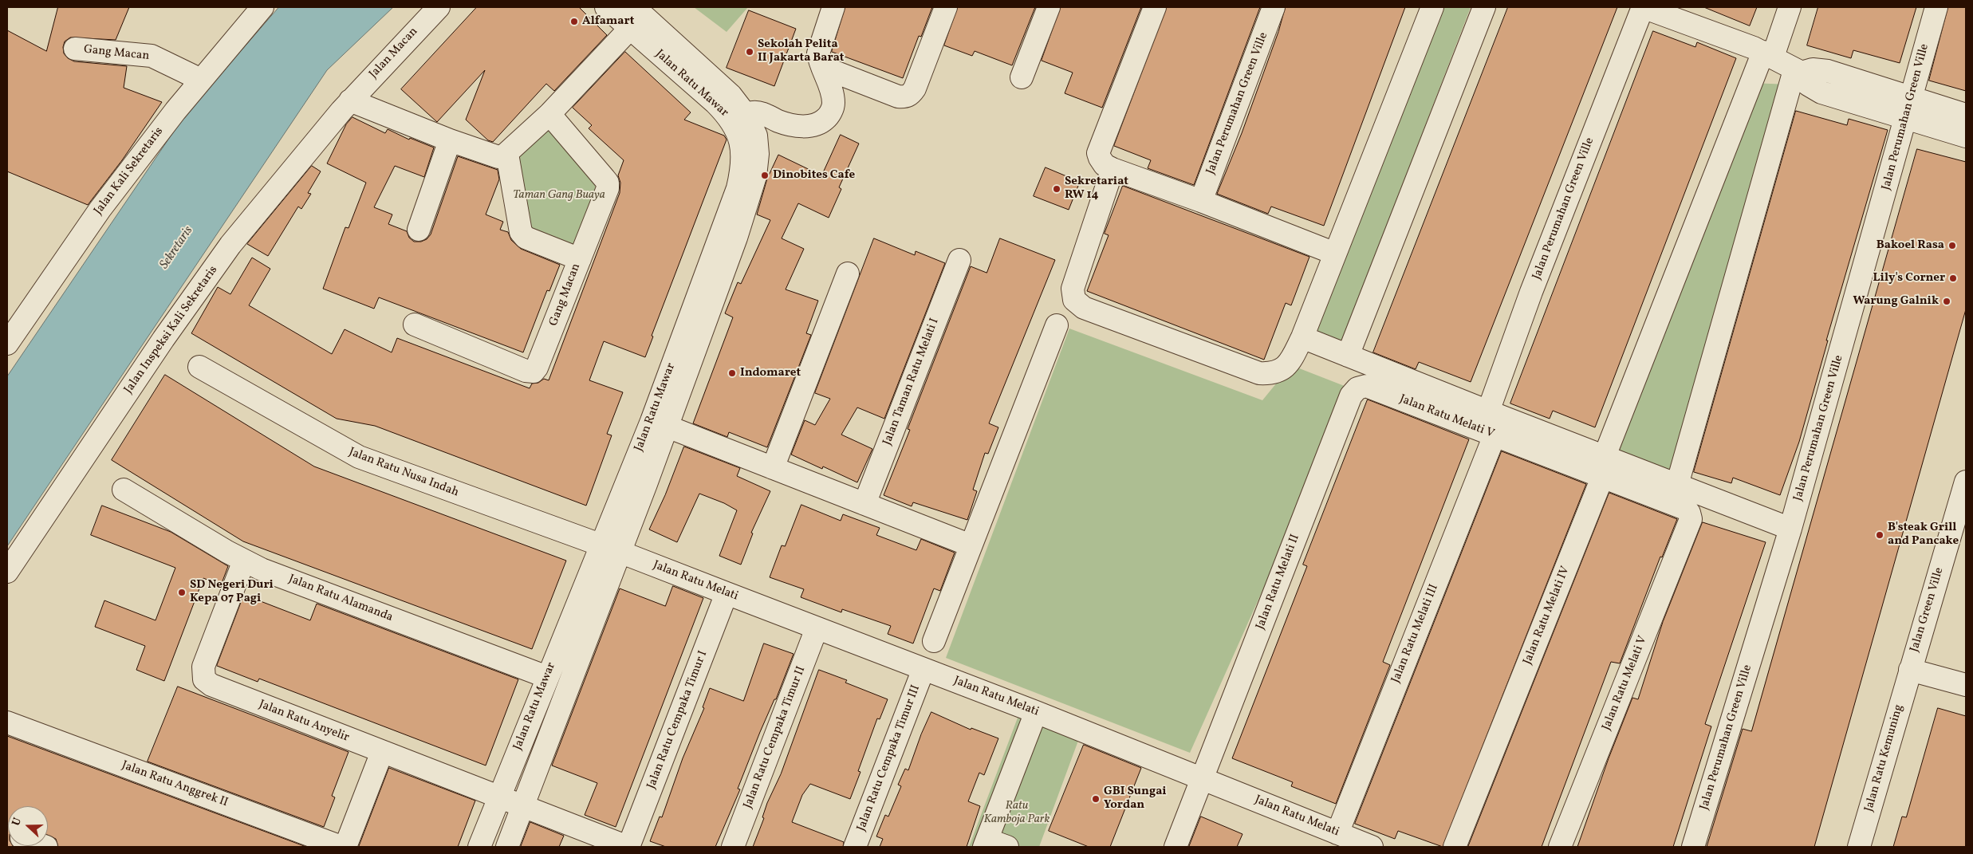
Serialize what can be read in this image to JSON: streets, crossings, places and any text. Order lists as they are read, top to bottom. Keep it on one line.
{"streets":{"street":["Gang Macan","Jalan Macan","Jalan Ratu Mawar","Jalan Perumahan Green Ville","Jalan Kali Sekretaris","Jalan Inspeksi Kali Sekretaris","Jalan Taman Ratu Melati I","Jalan Ratu Melati V","Jalan Ratu Nusa Indah","Jalan Ratu Melati","Jalan Ratu Melati II","Jalan Ratu Alamanda","Jalan Green Ville","Jalan Ratu Melati IV","Jalan Ratu Melati III","Jalan Ratu Cempaka Timur I","Jalan Ratu Anyelir","Jalan Ratu Cempaka Timur II","Jalan Ratu Cempaka Timur III","Jalan Ratu Kemuning","Jalan Ratu Anggrek II"]},"crossings":[["Gang Macan","Jalan Kali Sekretaris"],["Jalan Macan","Jalan Inspeksi Kali Sekretaris"],["Jalan Ratu Mawar","Jalan Ratu Nusa Indah"],["Jalan Ratu Mawar","Jalan Ratu Melati"],["Jalan Ratu Mawar","Jalan Ratu Alamanda"],["Jalan Ratu Mawar","Jalan Ratu Anyelir"],["Jalan Ratu Melati V","Jalan Ratu Melati II"],["Jalan Ratu Melati V","Jalan Ratu Melati IV"],["Jalan Ratu Melati V","Jalan Ratu Melati III"],["Jalan Ratu Nusa Indah","Jalan Ratu Melati"],["Jalan Ratu Melati","Jalan Ratu Melati II"],["Jalan Ratu Melati","Jalan Ratu Melati III"],["Jalan Ratu Melati","Jalan Ratu Cempaka Timur I"],["Jalan Ratu Melati","Jalan Ratu Cempaka Timur II"],["Jalan Ratu Melati","Jalan Ratu Cempaka Timur III"],["Jalan Ratu Alamanda","Jalan Ratu Anyelir"],["Jalan Green Ville","Jalan Ratu Kemuning"],["Jalan Ratu Cempaka Timur I","Jalan Ratu Anyelir"]],"water":["Sekretaris"],"parks":["Taman Gang Buaya","Ratu Kamboja Park"],"places":["Alfamart","Sekolah Pelita II Jakarta Barat","Dinobites Cafe","Sekretariat RW 14","Bakoel Rasa","Lily's Corner","Warung Galnik","Indomaret","B'steak Grill and Pancake","SD Negeri Duri Kepa 07 Pagi","GBI Sungai Yordan"],"north":"left"}
